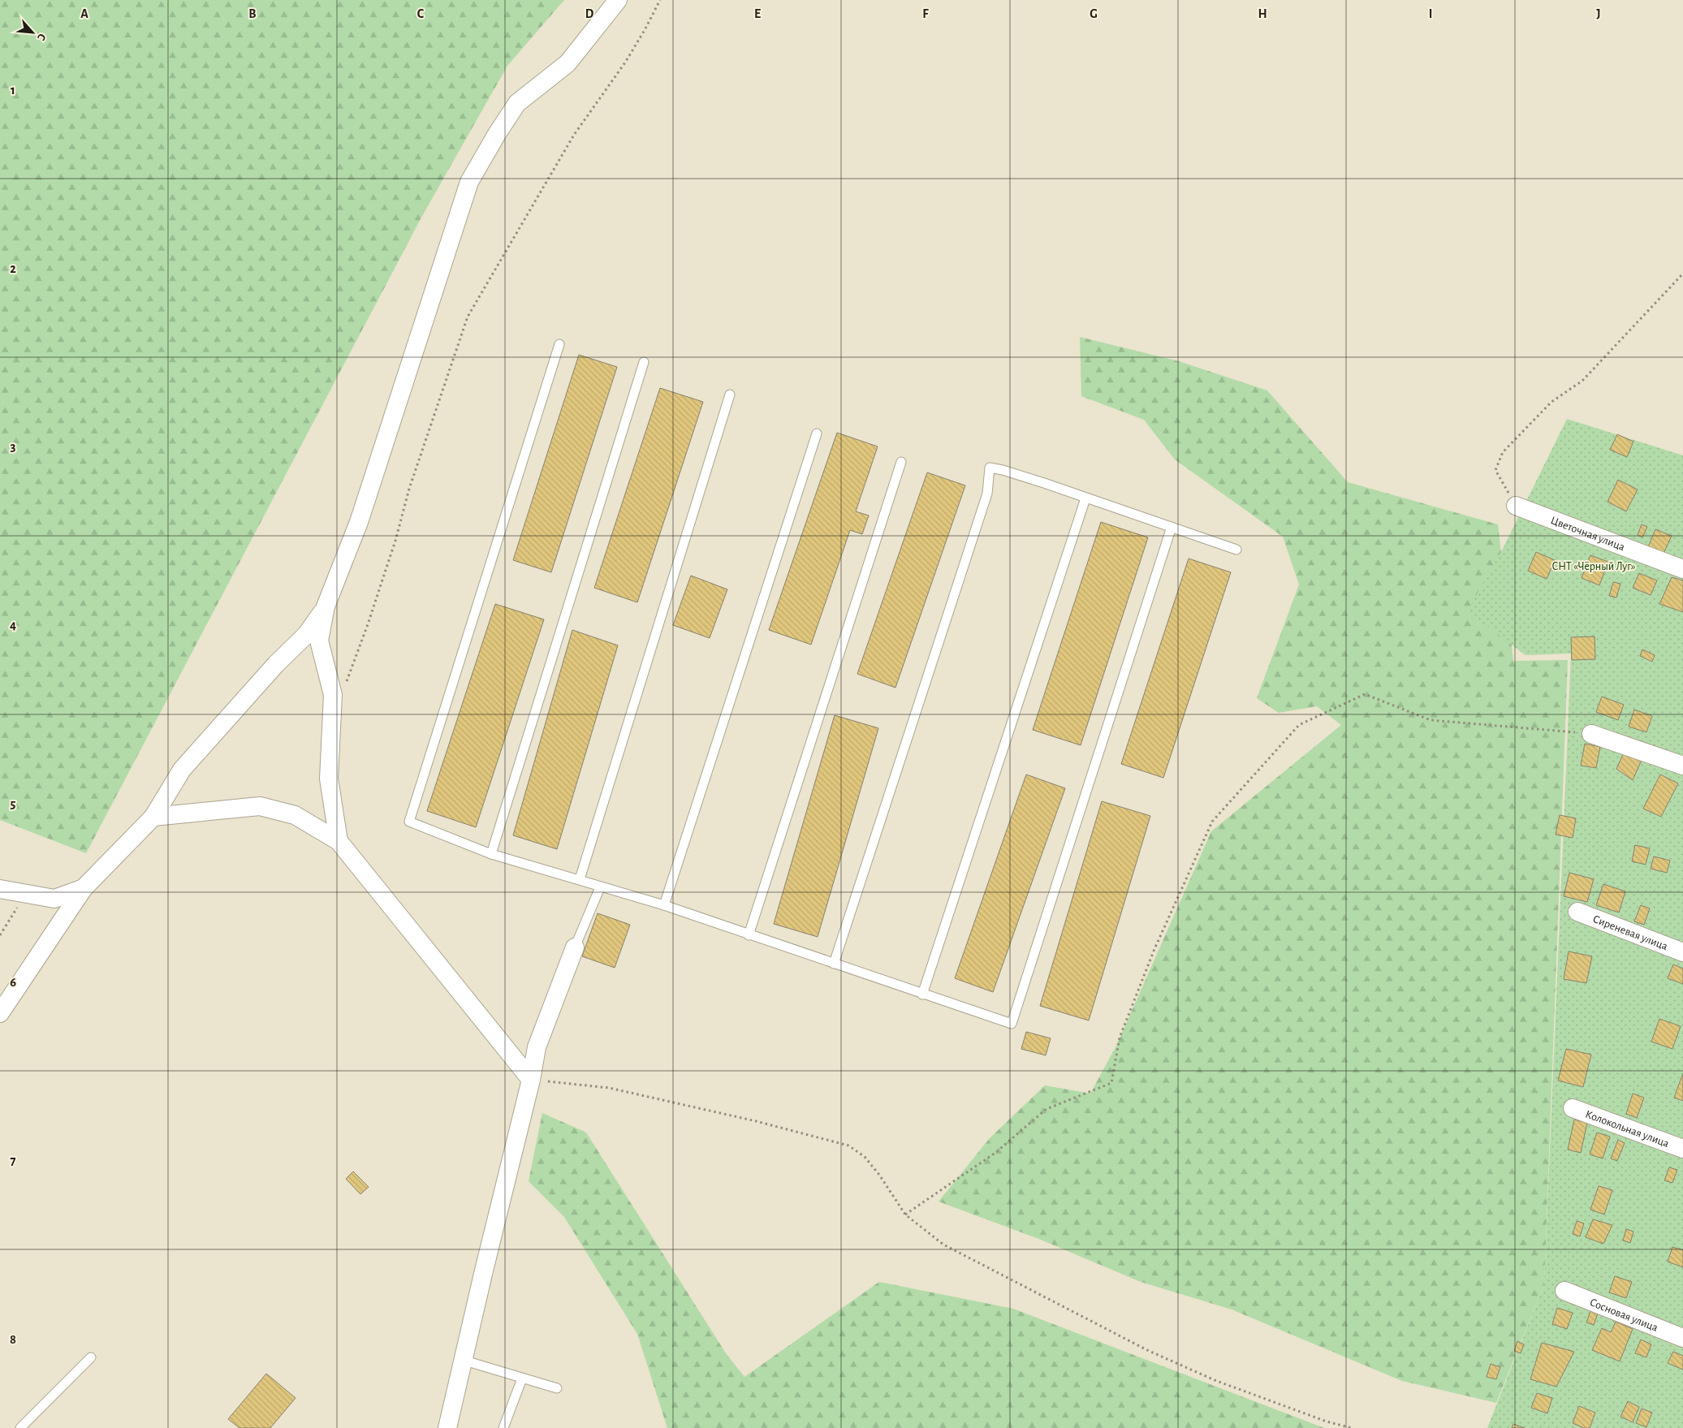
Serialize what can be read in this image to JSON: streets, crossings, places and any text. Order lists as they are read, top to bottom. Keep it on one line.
{"streets":{"street":["Цветочная улица","Сиреневая улица","Колокольная улица","Сосновая улица"]},"parks":["СНТ «Чёрный Луг»"],"north":"bottom right","grid":{"columns":["A","B","C","D","E","F","G","H","I","J"],"rows":["1","2","3","4","5","6","7","8"]}}
